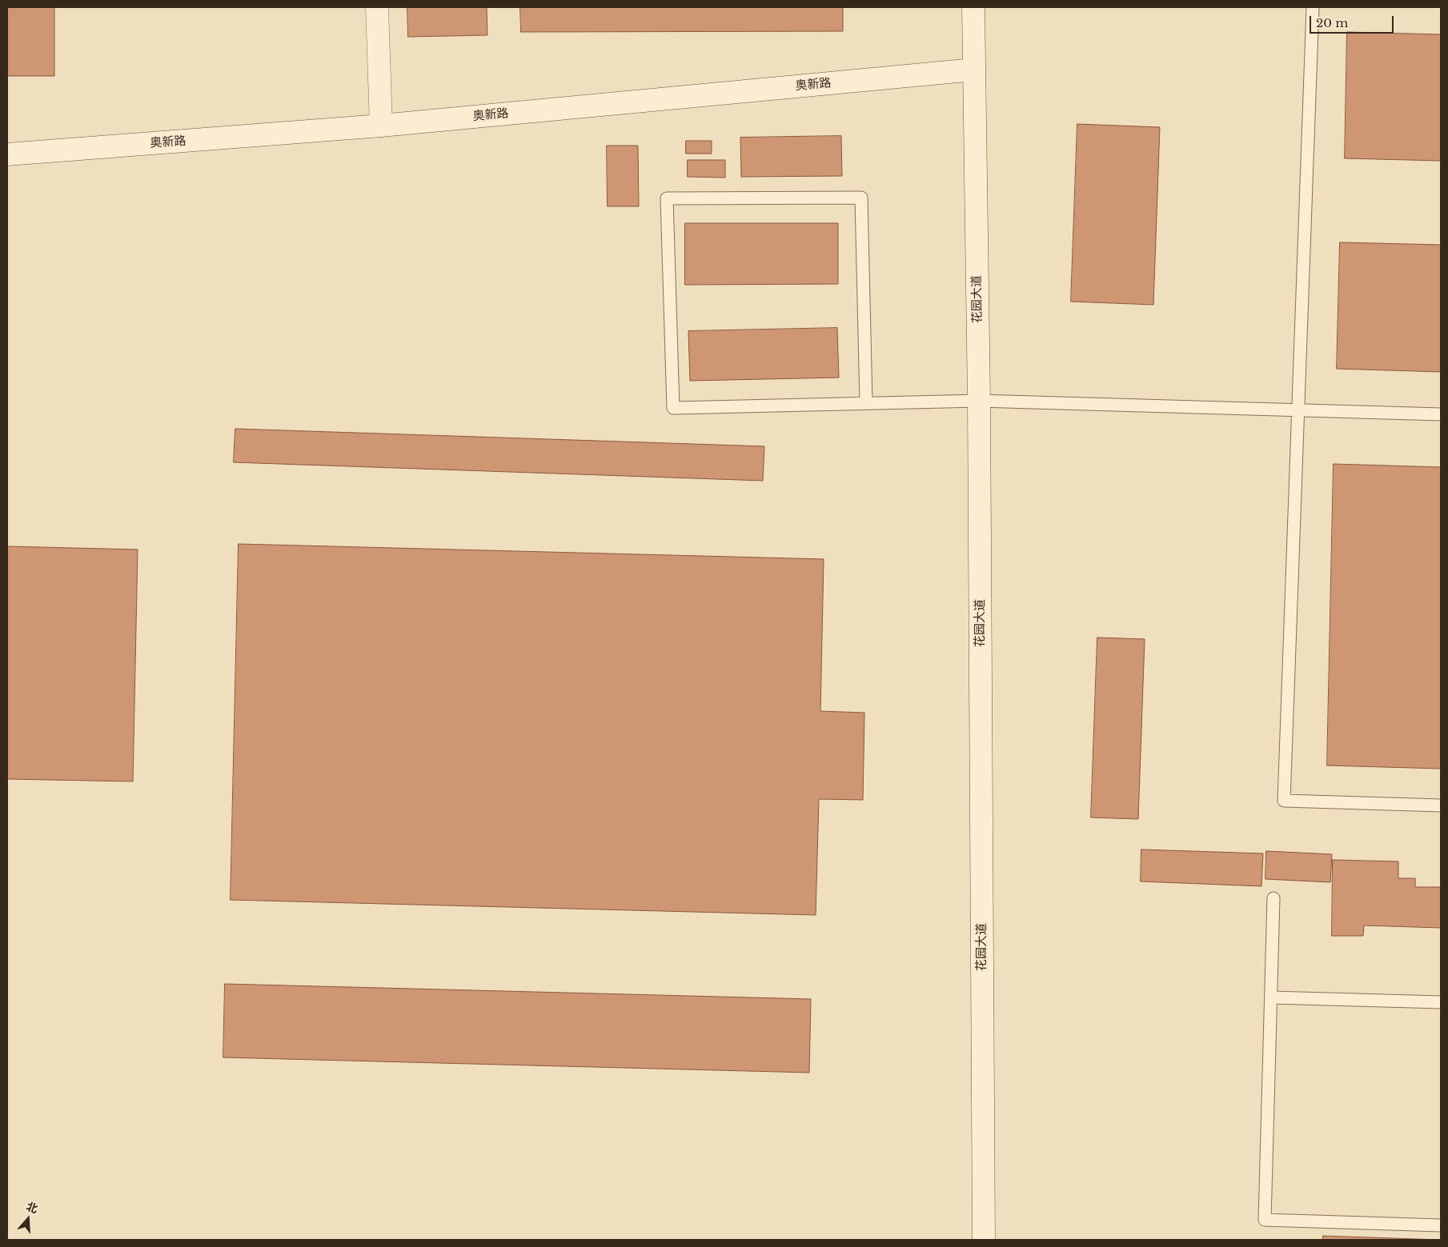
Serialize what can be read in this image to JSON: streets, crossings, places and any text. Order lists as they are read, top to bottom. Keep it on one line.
{"streets":{"street":["奥新路","花园大道"]},"crossings":[["奥新路","花园大道"]],"scale_bar":"20 m","north":"top"}
